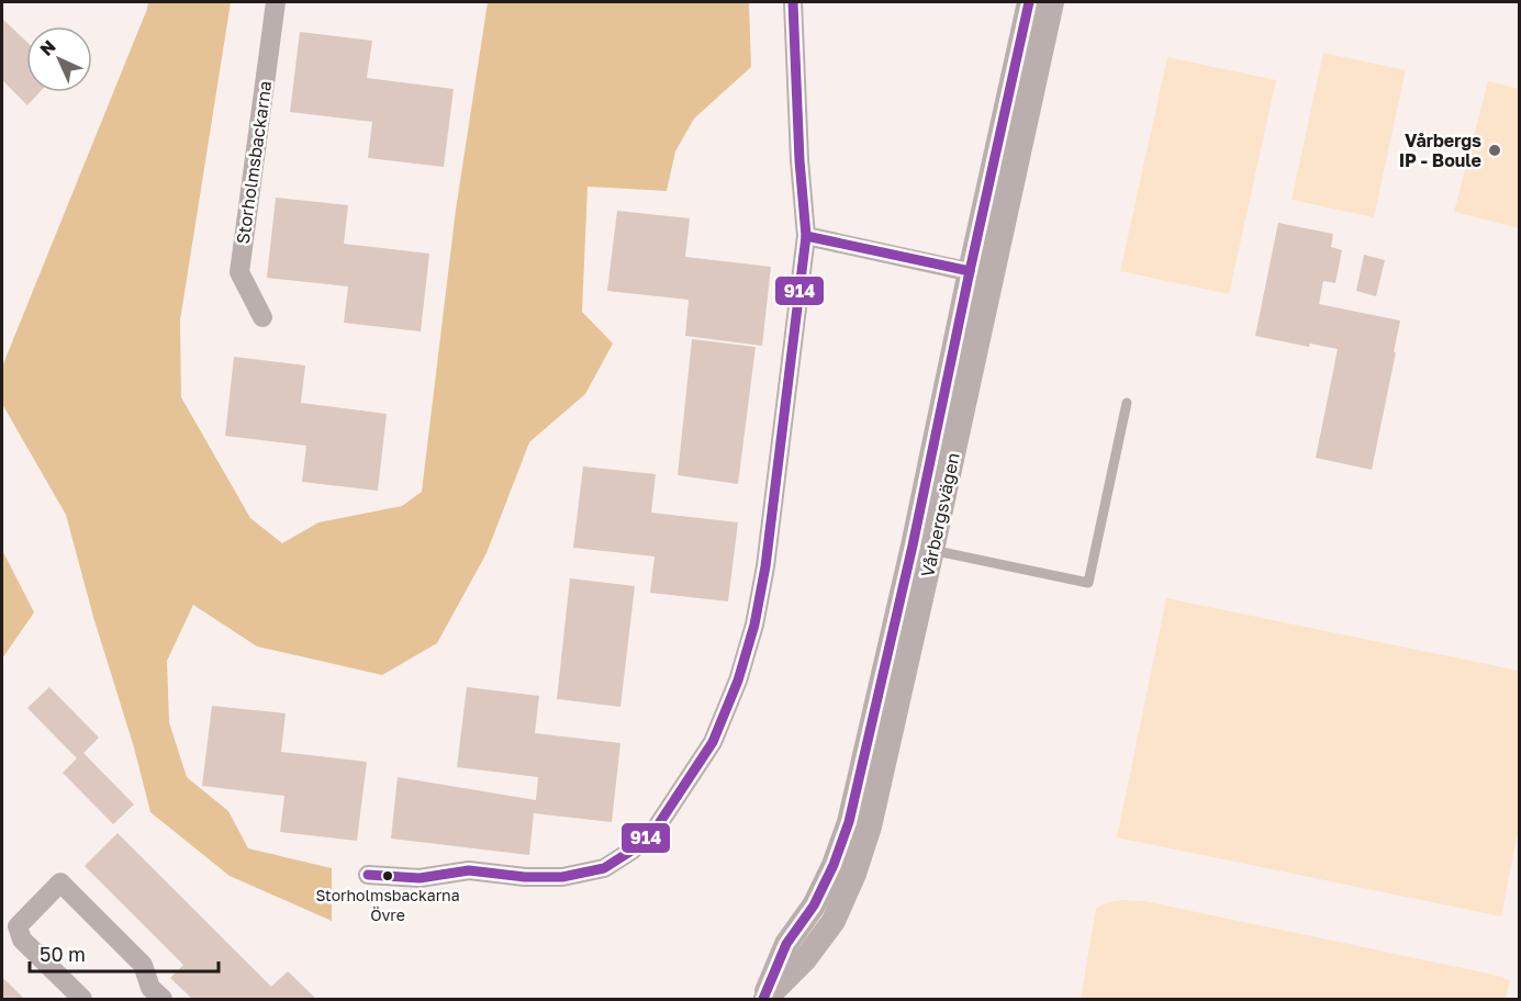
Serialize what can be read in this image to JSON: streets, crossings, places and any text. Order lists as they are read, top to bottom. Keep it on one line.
{"streets":{"street":["Storholmsbackarna","Vårbergsvägen"]},"places":["Vårbergs IP - Boule","Storholmsbackarna Övre"],"lines":["transit line 914"],"scale_bar":"50 m","north":"top left"}
